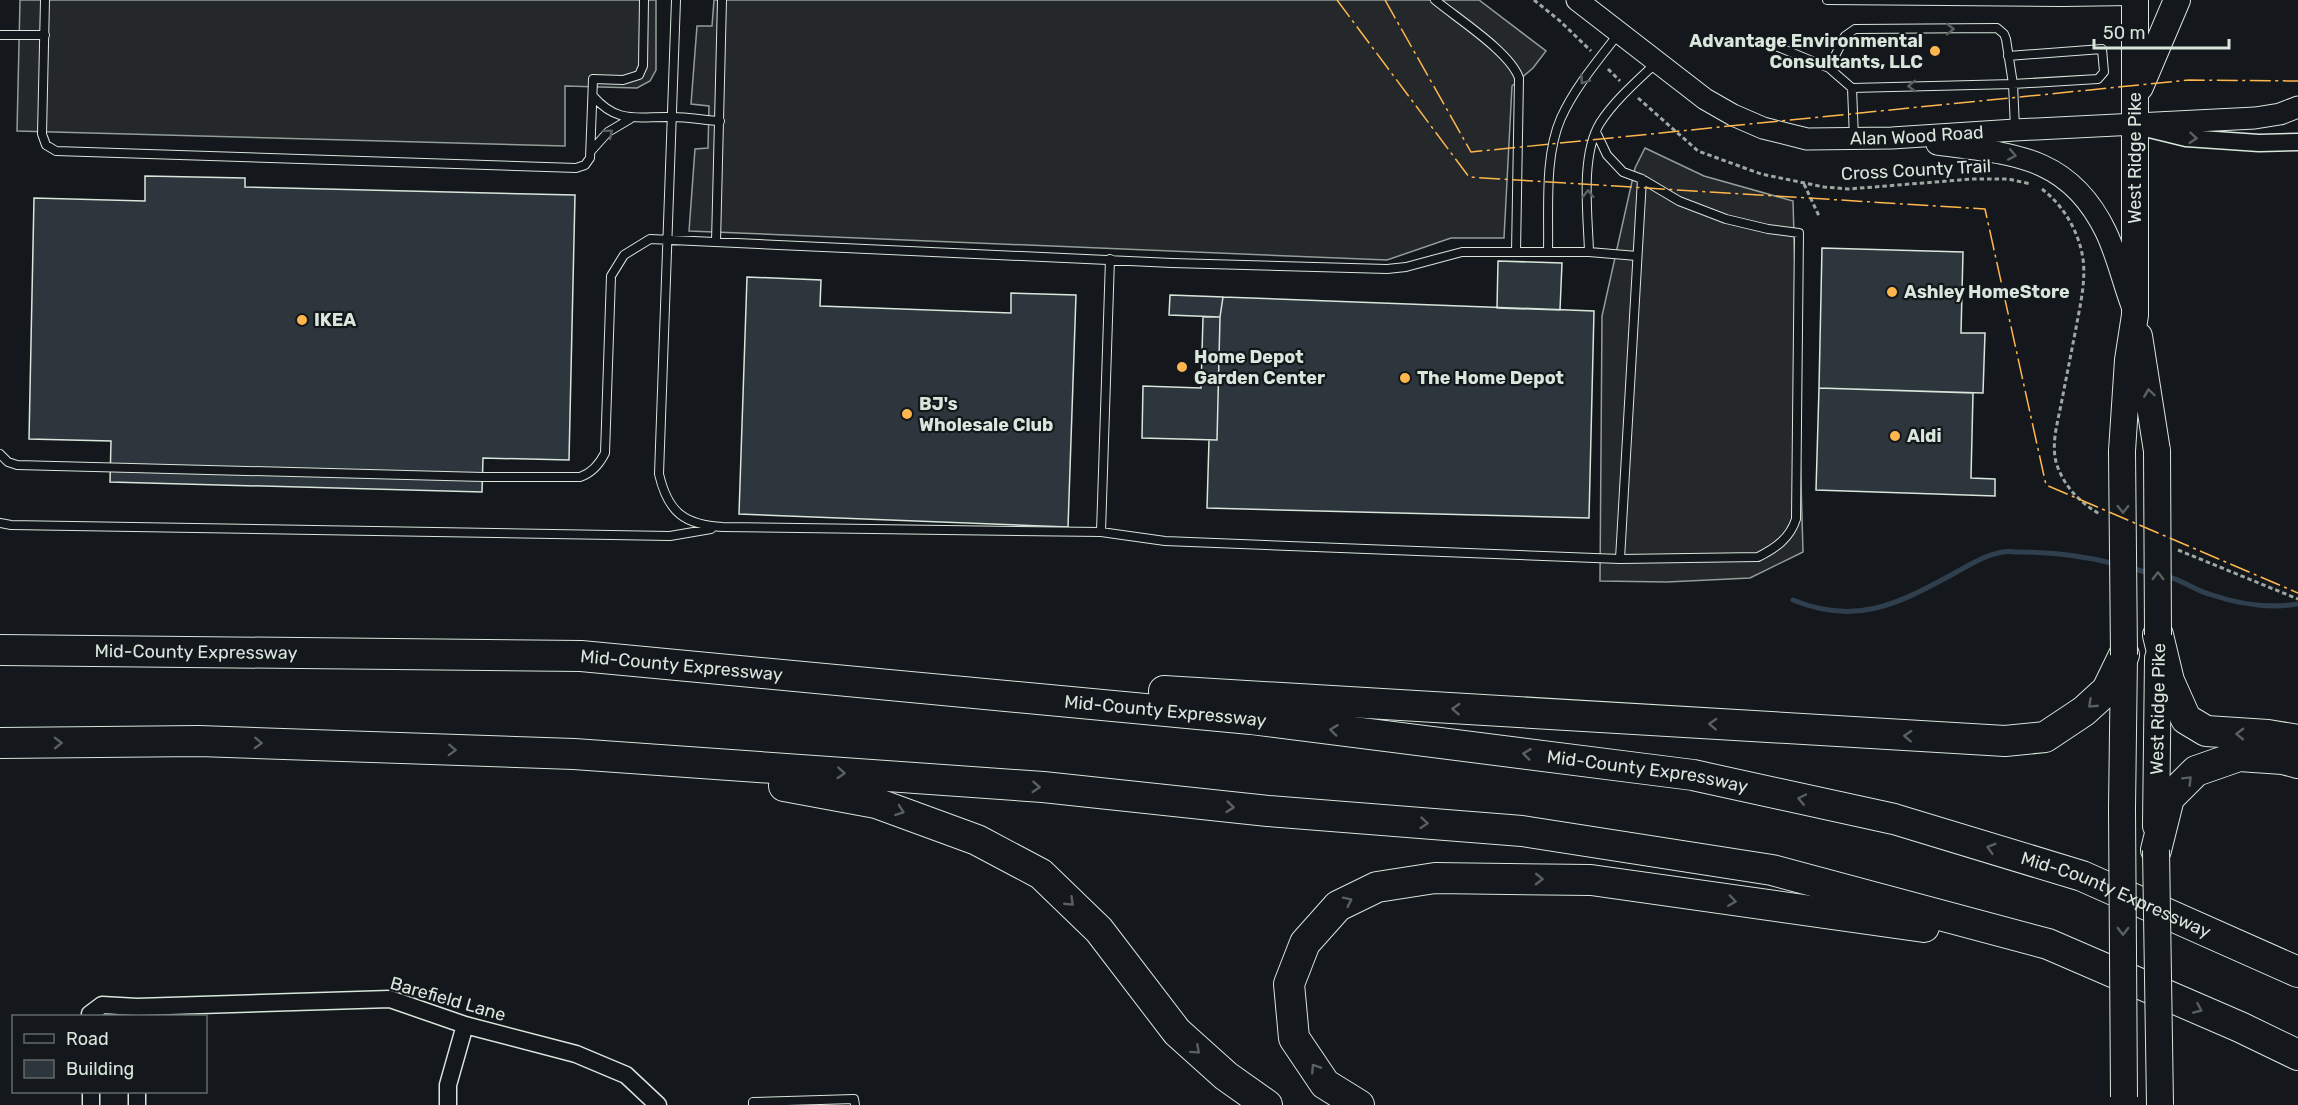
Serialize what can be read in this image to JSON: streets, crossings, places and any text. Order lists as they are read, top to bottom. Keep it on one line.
{"streets":{"highway":["Mid-County Expressway"],"main road":["West Ridge Pike"],"street":["Alan Wood Road","Barefield Lane"],"path":["Cross County Trail"]},"crossings":[["Alan Wood Road","West Ridge Pike"]],"places":["Advantage Environmental Consultants, LLC","Ashley HomeStore","IKEA","Home Depot Garden Center","The Home Depot","BJ's Wholesale Club","Aldi"],"legend":["Road","Building"],"scale_bar":"50 m"}
